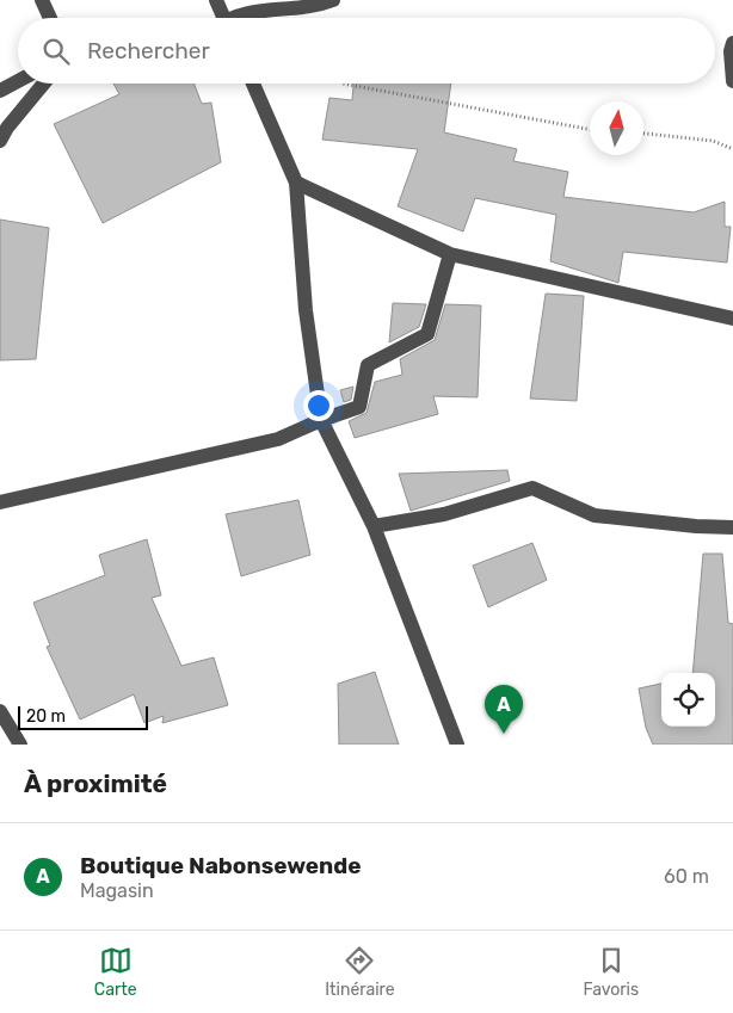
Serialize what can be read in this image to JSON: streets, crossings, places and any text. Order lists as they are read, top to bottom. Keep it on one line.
{"scale_bar":"20 m","north":"top","page":{"search":"Rechercher","pins":"A","scale":"20 m","heading":"À proximité","list":[{"mark":"A","name":"Boutique Nabonsewende","note":"Magasin","value":"60 m"}],"nav":["Carte","Itinéraire","Favoris"]}}
